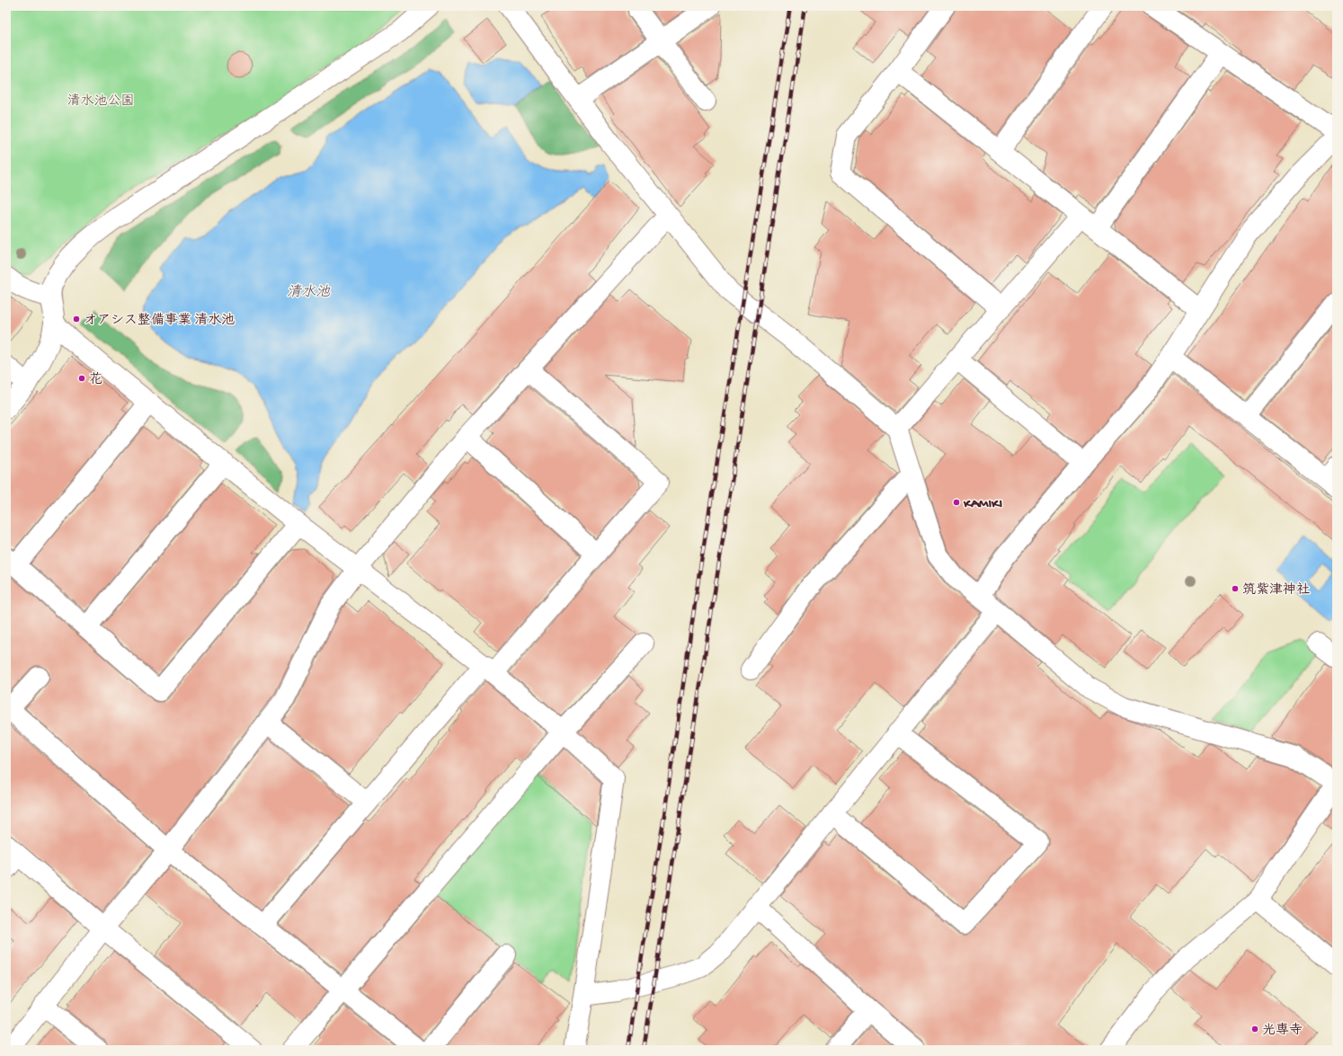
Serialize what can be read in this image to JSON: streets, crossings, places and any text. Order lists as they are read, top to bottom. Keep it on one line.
{"water":["清水池"],"parks":["清水池公園"],"places":["オアシス整備事業 清水池","花","KAMIKI","筑紫津神社","光専寺"]}
